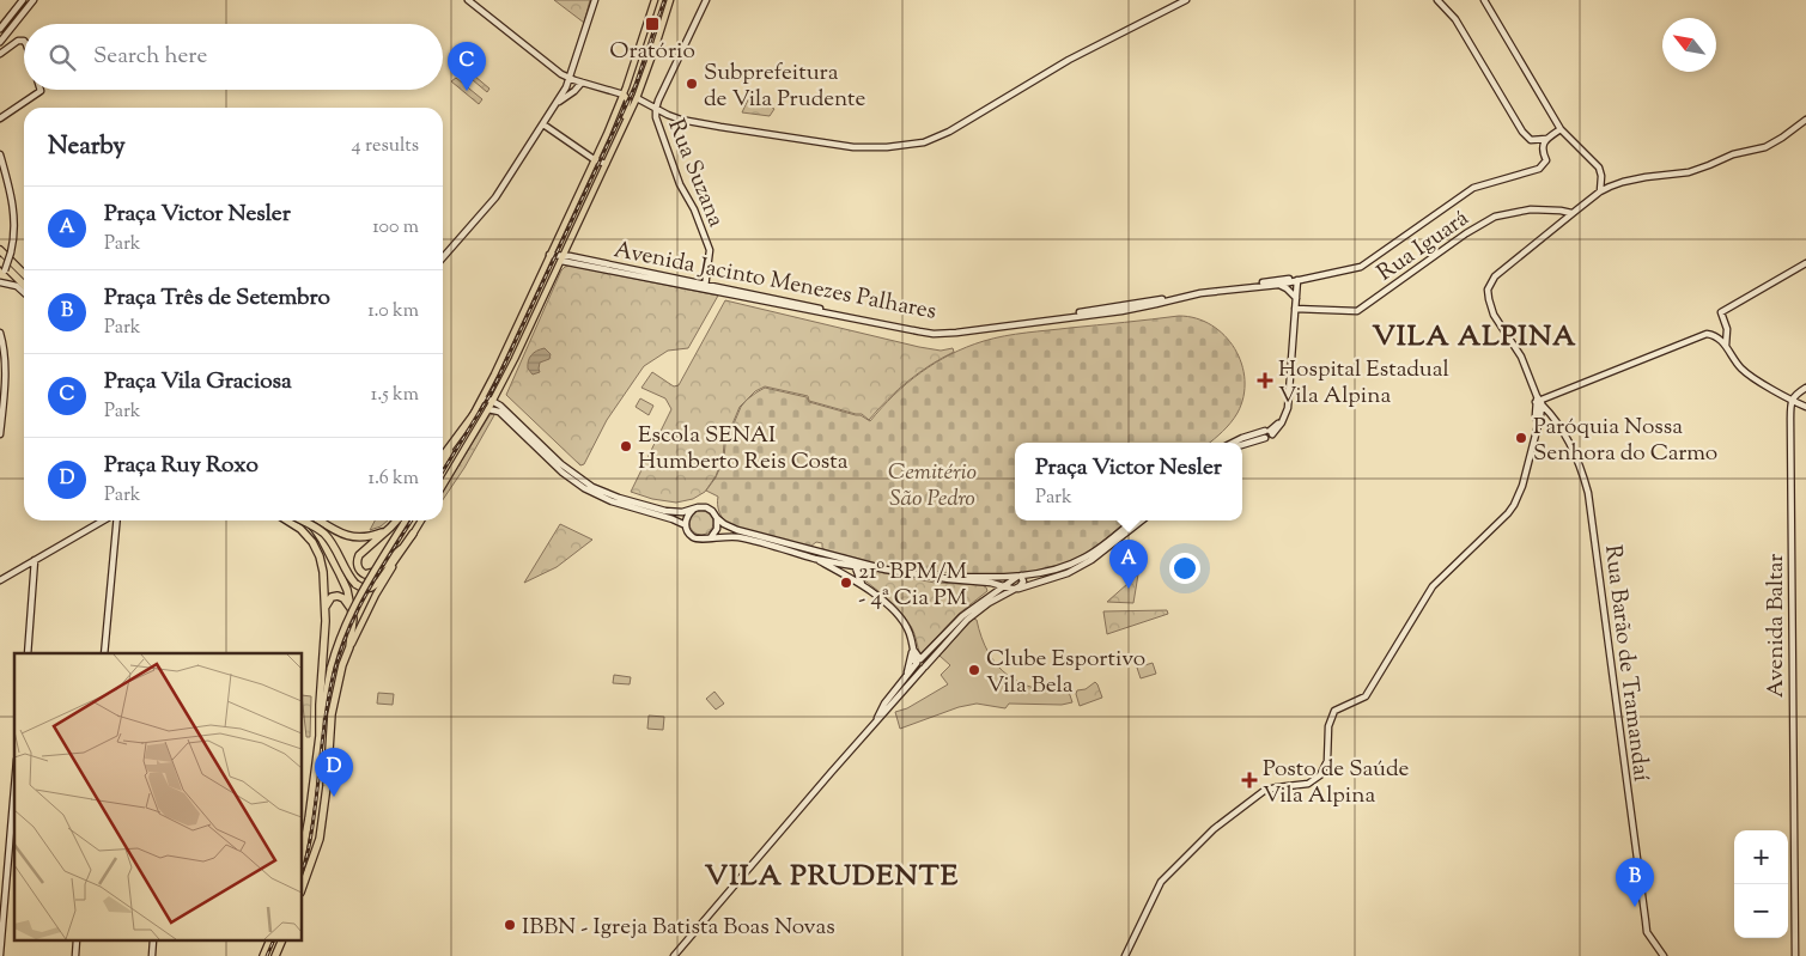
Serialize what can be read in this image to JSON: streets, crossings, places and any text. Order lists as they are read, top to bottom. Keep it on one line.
{"streets":{"main road":["Rua Suzana","Rua Iguará","Avenida Jacinto Menezes Palhares","Avenida Baltar","Rua Barão de Tramandaí"]},"crossings":[["Rua Suzana","Avenida Jacinto Menezes Palhares"]],"districts":["VILA ALPINA","VILA PRUDENTE"],"parks":["Cemitério São Pedro"],"places":{"transit":["Oratório"],"other":["Subprefeitura de Vila Prudente","Paróquia Nossa Senhora do Carmo","Escola SENAI Humberto Reis Costa","21º BPM/M - 4ª Cia PM","Clube Esportivo Vila Bela","IBBN - Igreja Batista Boas Novas"],"health":["Hospital Estadual Vila Alpina","Posto de Saúde Vila Alpina"]},"north":"top left","page":{"search":"Search here","pins":["C","A","D","B"],"heading":["Nearby","4 results"],"list":[{"mark":"A","name":"Praça Victor Nesler","note":"Park","value":"100 m"},{"mark":"B","name":"Praça Três de Setembro","note":"Park","value":"1.0 km"},{"mark":"C","name":"Praça Vila Graciosa","note":"Park","value":"1.5 km"},{"mark":"D","name":"Praça Ruy Roxo","note":"Park","value":"1.6 km"}],"popup":["Praça Victor Nesler","Park"],"map_buttons":["+","−"]}}
